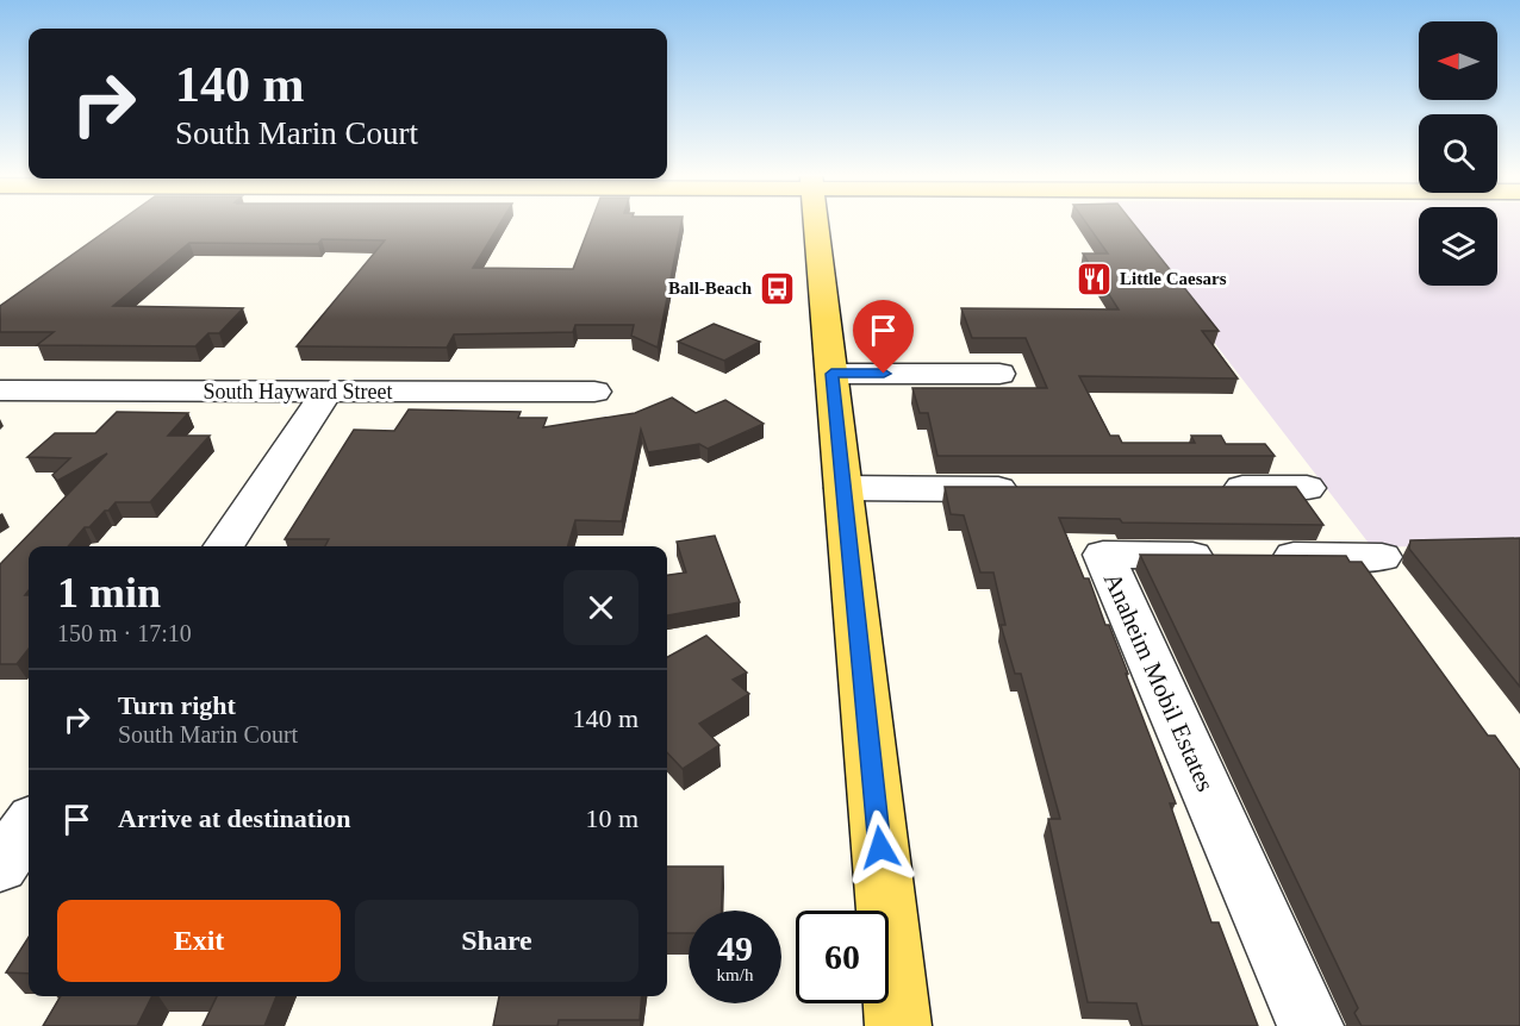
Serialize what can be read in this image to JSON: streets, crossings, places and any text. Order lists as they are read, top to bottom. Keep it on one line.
{"streets":{"street":["South Hayward Street","Anaheim Mobil Estates"]},"places":{"restaurant":["Little Caesars"],"bus stop":["Ball-Beach"]},"north":"left","page":{"turn":["140 m","South Marin Court"],"heading":["1 min","150 m · 17:10"],"list":[{"name":"Turn right","note":"South Marin Court","value":"140 m"},{"name":"Arrive at destination","value":"10 m"}],"buttons":["Exit","Share"],"speed":"49 km/h","limit":"60"}}
